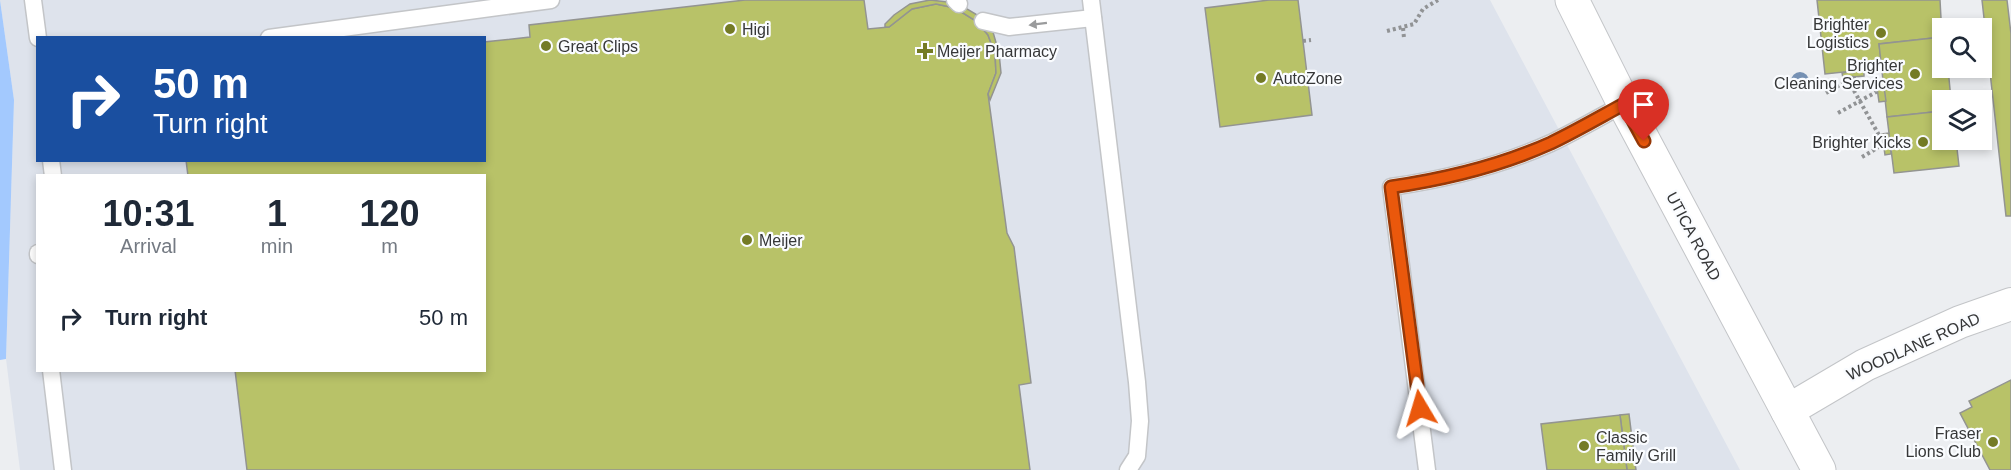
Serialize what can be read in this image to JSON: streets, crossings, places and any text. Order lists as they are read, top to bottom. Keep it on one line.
{"streets":{"main road":["UTICA ROAD"],"street":["WOODLANE ROAD"]},"crossings":[["UTICA ROAD","WOODLANE ROAD"]],"places":{"other":["Higi","Brighter Logistics","Great Clips","Brighter Cleaning Services","AutoZone","Brighter Kicks","Meijer","Fraser Lions Club","Classic Family Grill"],"health":["Meijer Pharmacy"]},"page":{"turn":["50 m","Turn right"],"eta":["10:31","Arrival","1","min","120","m"],"list":[{"name":"Turn right","value":"50 m"}]}}
